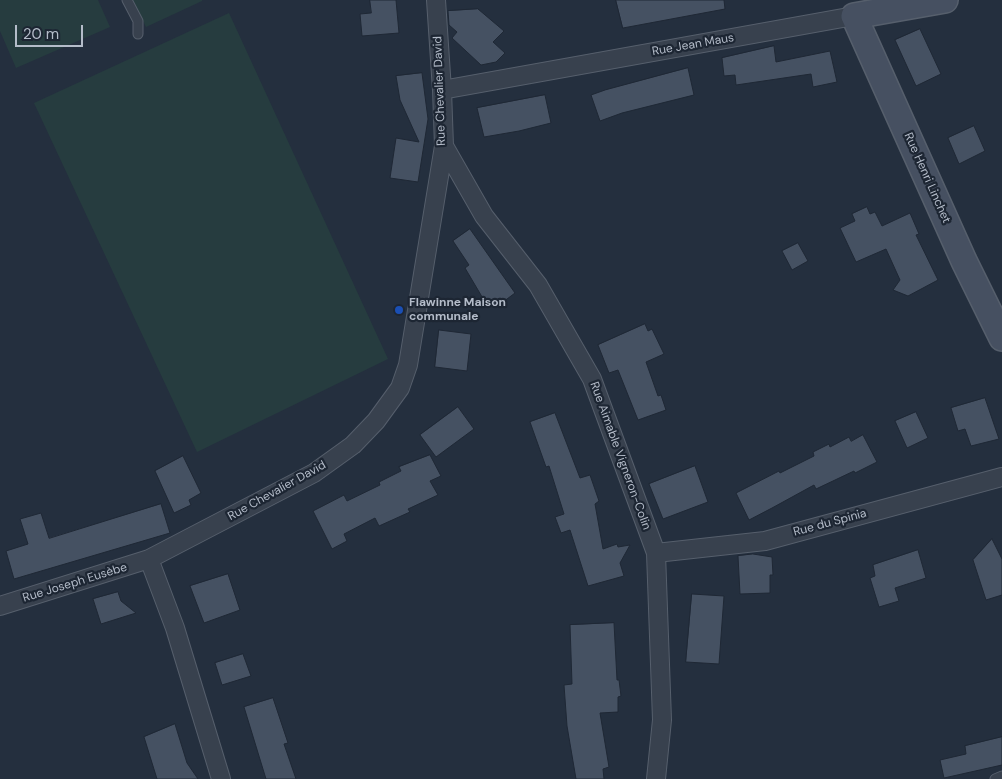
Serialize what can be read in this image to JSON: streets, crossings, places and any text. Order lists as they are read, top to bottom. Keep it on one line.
{"streets":{"street":["Rue Jean Maus","Rue Chevalier David","Rue Henri Linchet","Rue Aimable Vigneron-Colin","Rue du Spinia","Rue Joseph Eusèbe"]},"crossings":[["Rue Jean Maus","Rue Chevalier David"],["Rue Jean Maus","Rue Henri Linchet"],["Rue Chevalier David","Rue Aimable Vigneron-Colin"],["Rue Chevalier David","Rue Joseph Eusèbe"],["Rue Aimable Vigneron-Colin","Rue du Spinia"]],"places":["Flawinne Maison communale"],"scale_bar":"20 m"}
